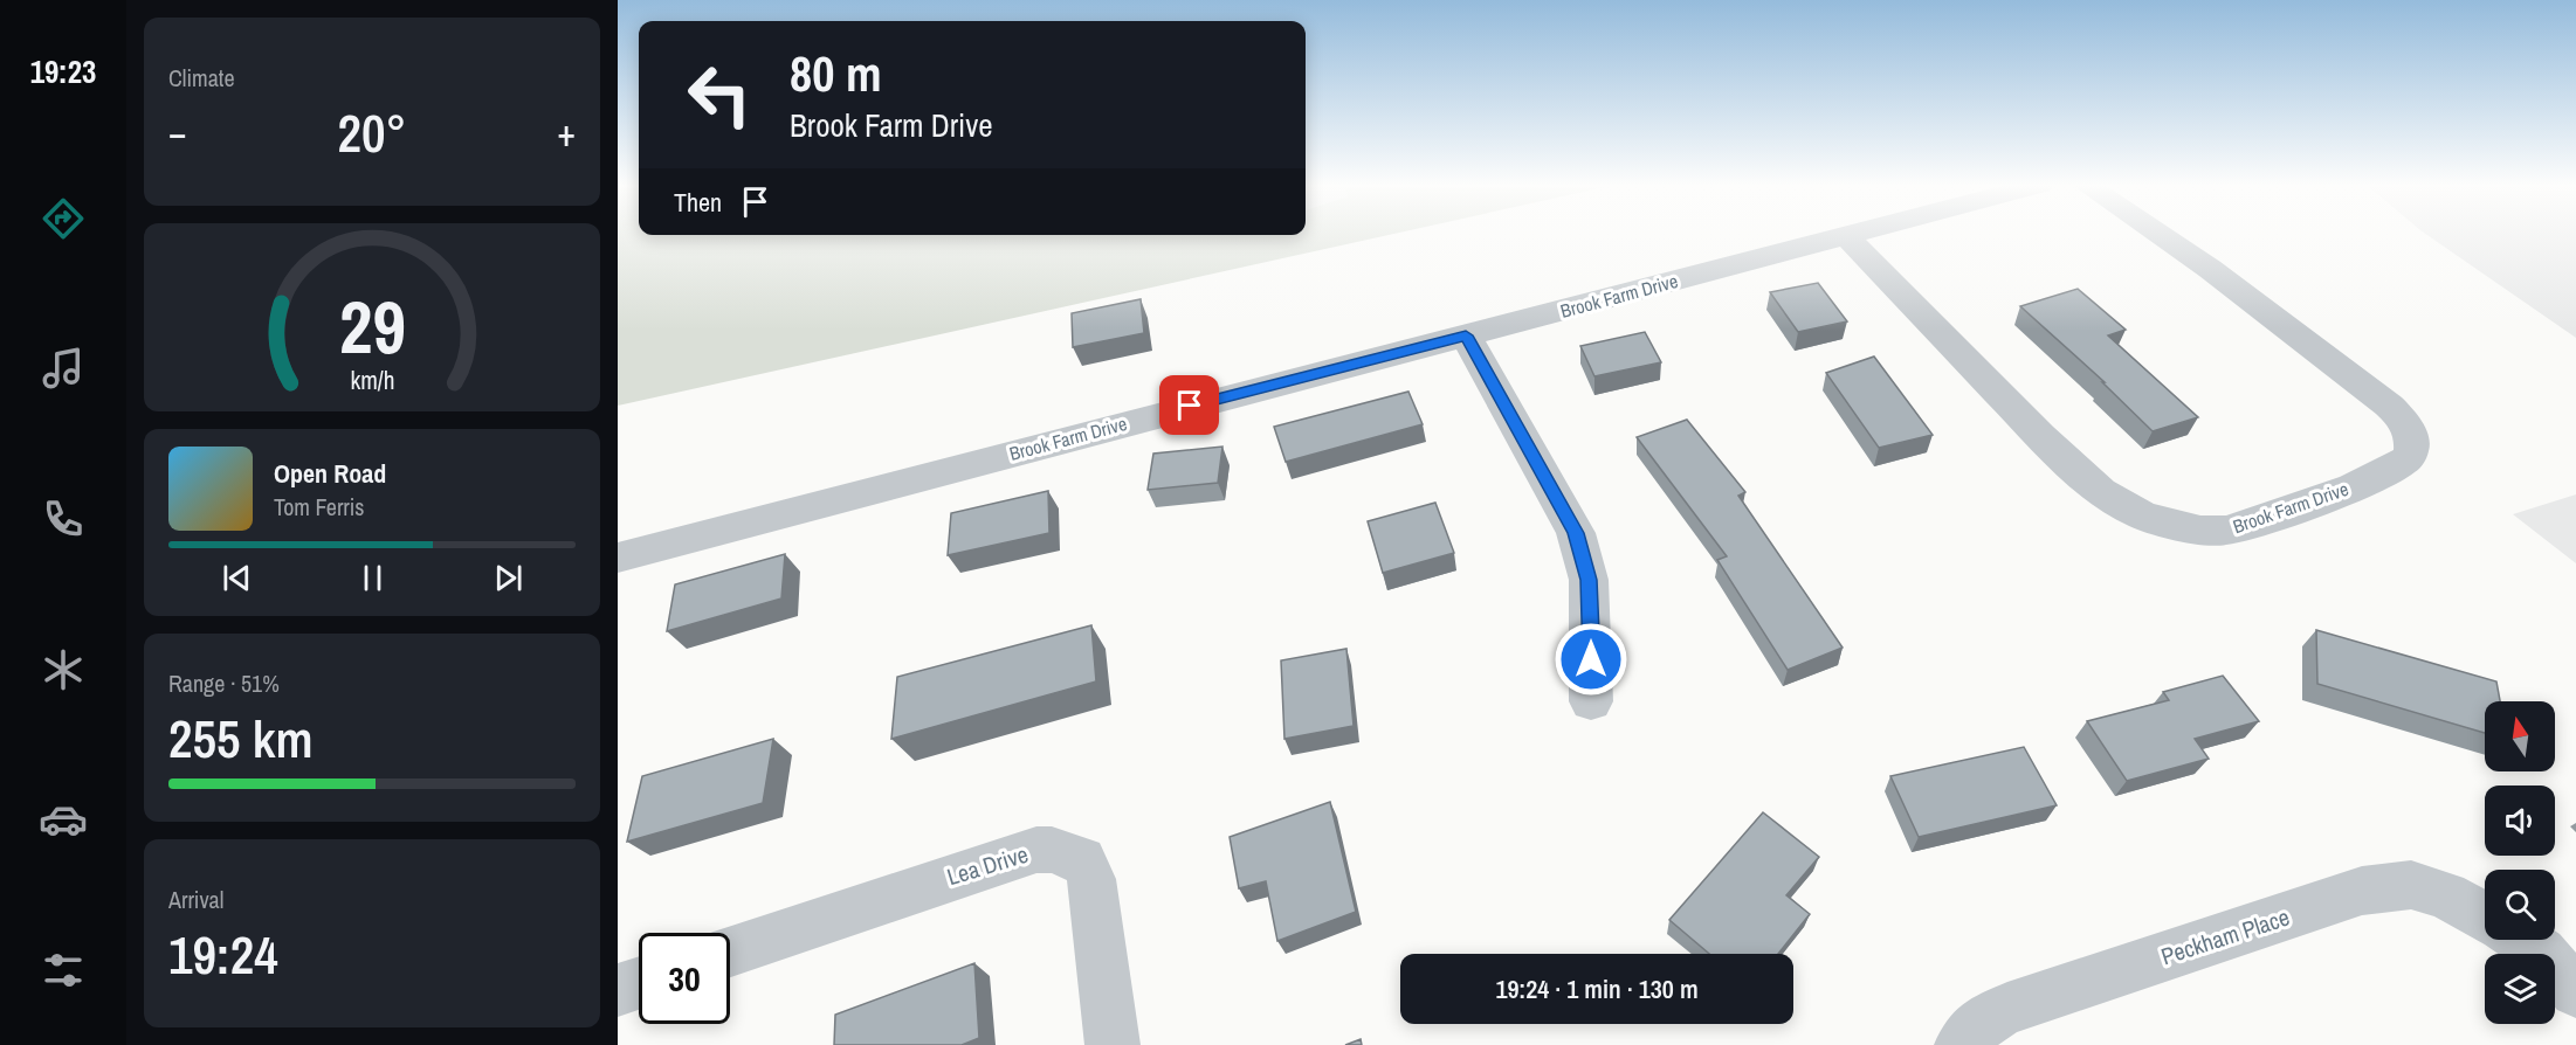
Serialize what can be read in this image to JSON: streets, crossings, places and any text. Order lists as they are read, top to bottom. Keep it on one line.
{"streets":{"street":["Brook Farm Drive","Lea Drive","Peckham Place"]},"north":"top","page":{"tabs":"19:23","tile":["Climate",["Range · 51%","255 km"],["Arrival","19:24"]],"turn":["80 m","Brook Farm Drive"],"heat":["−","20°","+"],"then":"Then","song":["Open Road","Tom Ferris"],"limit":"30","trip":"19:24 · 1 min · 130 m","gauge":["29","km/h"]}}
